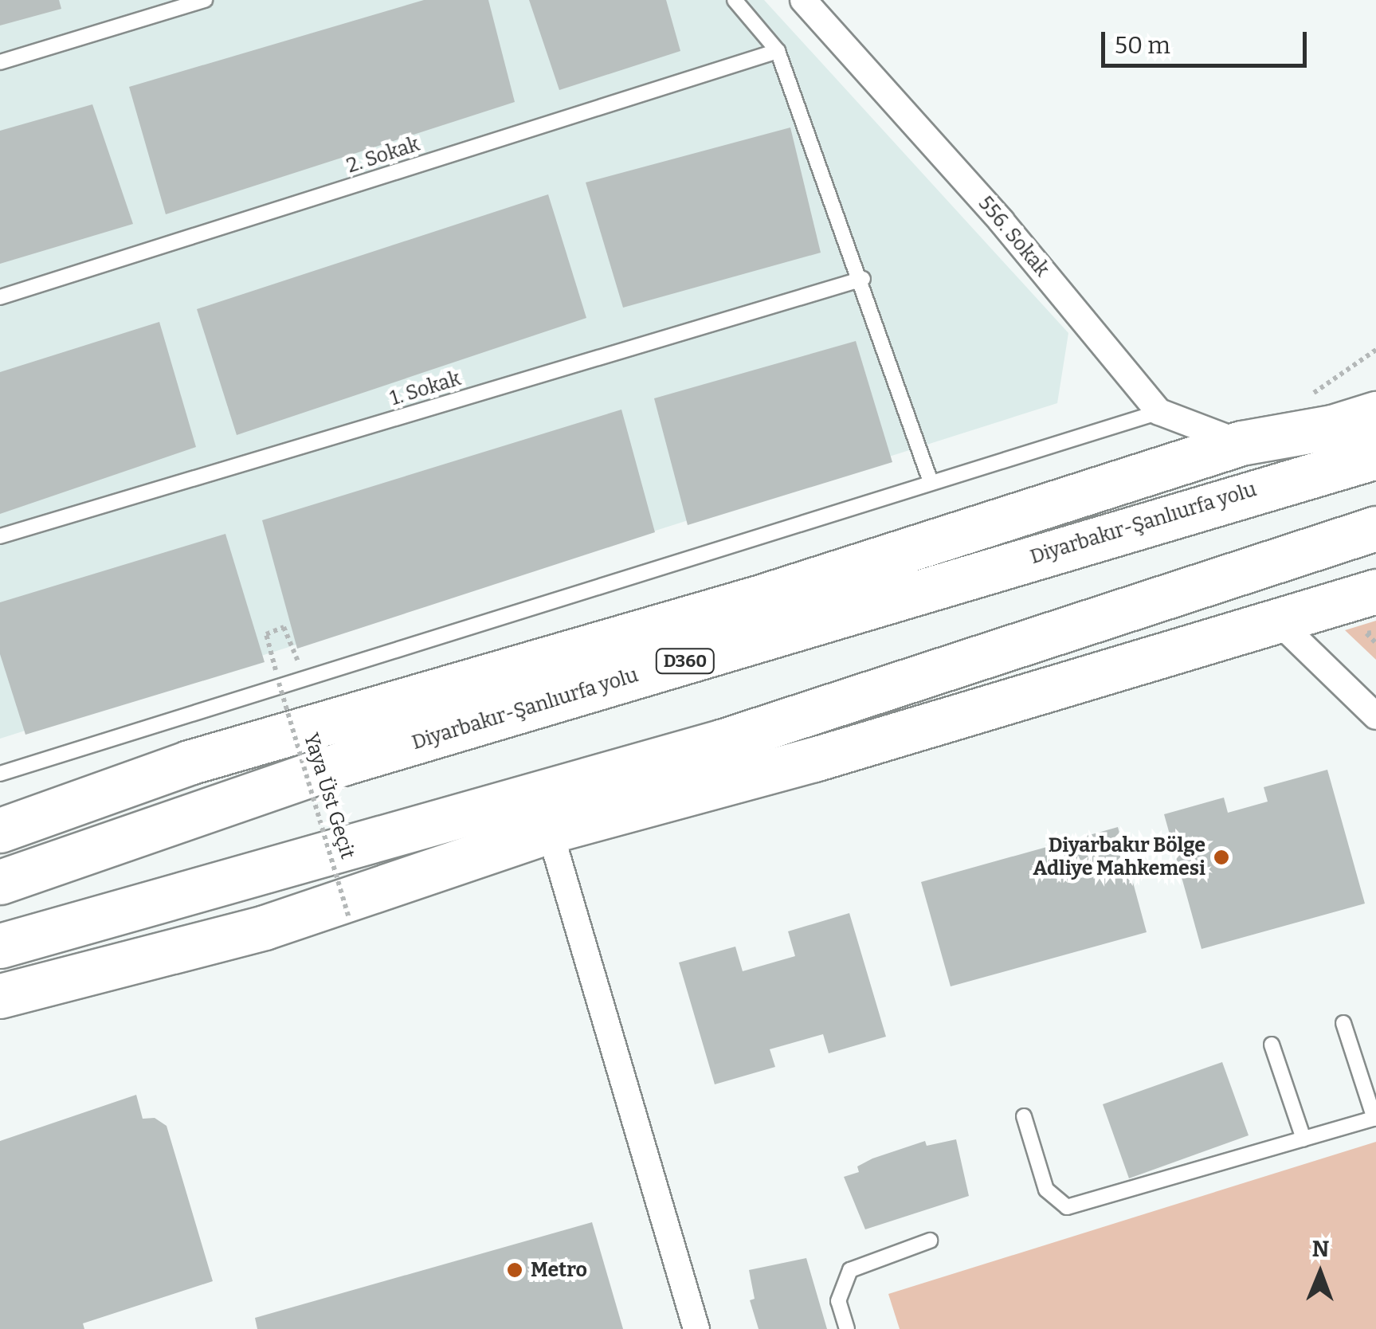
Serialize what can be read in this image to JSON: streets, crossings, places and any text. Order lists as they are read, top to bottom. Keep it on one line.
{"streets":{"highway":["Diyarbakır-Şanlıurfa yolu","D360"],"street":["556. Sokak"],"lane":["2. Sokak","1. Sokak"],"path":["Yaya Üst Geçit"]},"places":["Diyarbakır Bölge Adliye Mahkemesi","Metro"],"scale_bar":"50 m","north":"top"}
